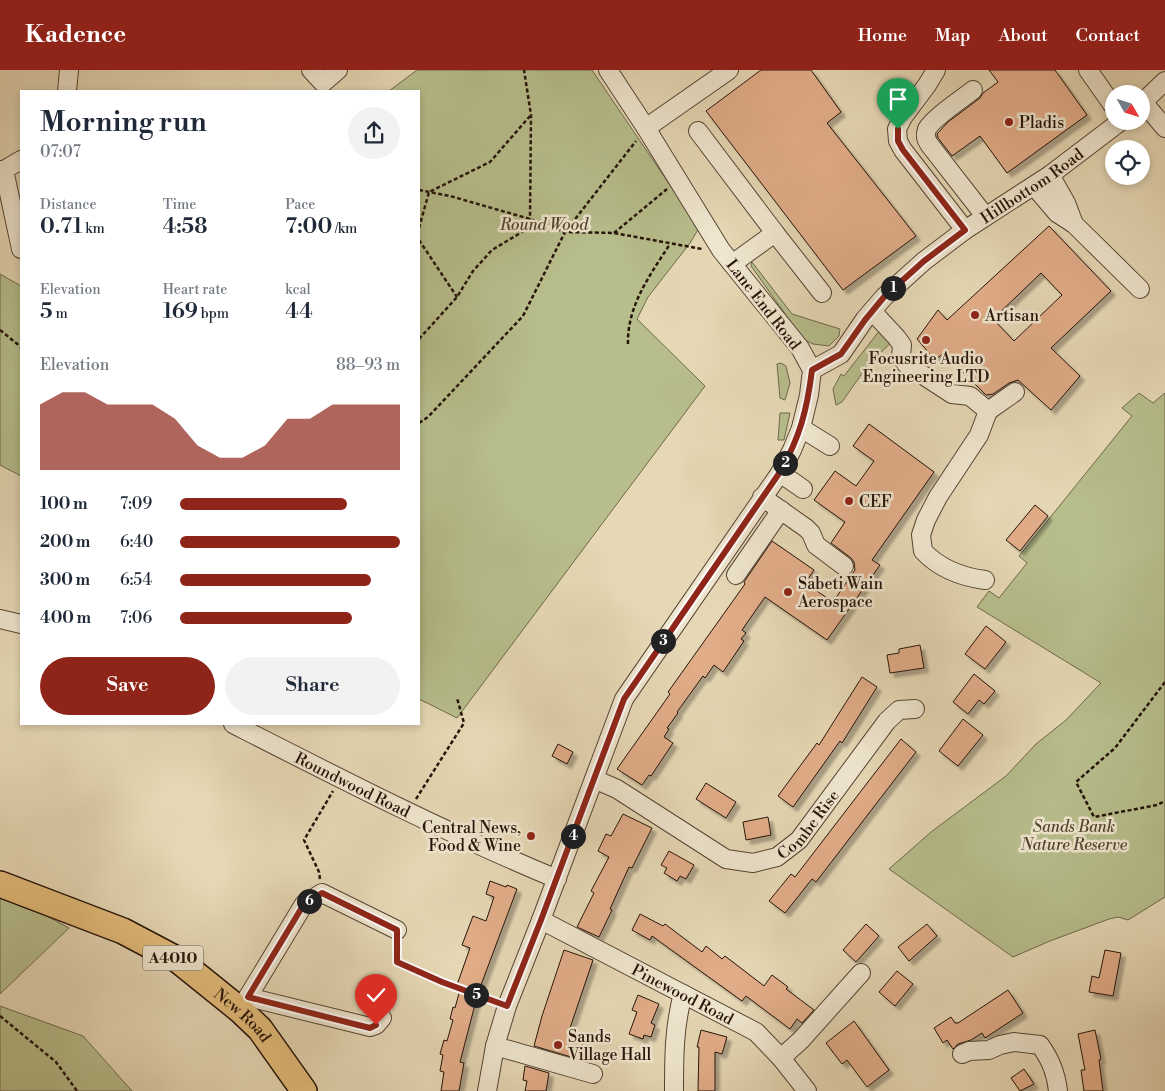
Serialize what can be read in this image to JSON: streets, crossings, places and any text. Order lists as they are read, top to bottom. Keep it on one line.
{"streets":{"highway":["A4010","New Road"],"street":["Hillbottom Road","Lane End Road","Roundwood Road","Combe Rise","Pinewood Road"]},"crossings":[["Hillbottom Road","Lane End Road"]],"parks":["Round Wood","Sands Bank Nature Reserve"],"places":["Pladis","Artisan","Focusrite Audio Engineering LTD","CEF","Sabeti Wain Aerospace","Central News, Food & Wine","Sands Village Hall"],"north":"bottom right","page":{"header":"Kadence","nav":["Home","Map","About","Contact"],"heading":["Morning run","07:07"],"stats":[["Distance","0.71 km"],["Time","4:58"],["Pace","7:00 /km"],["Elevation","5 m"],["Heart rate","169 bpm"],["kcal","44"]],"pins":["1","2","3","4","6","5"],"chart":["Elevation","88–93 m"],"list":[{"name":"100 m","note":"7:09"},{"name":"200 m","note":"6:40"},{"name":"300 m","note":"6:54"},{"name":"400 m","note":"7:06"}],"buttons":["Save","Share"]}}
